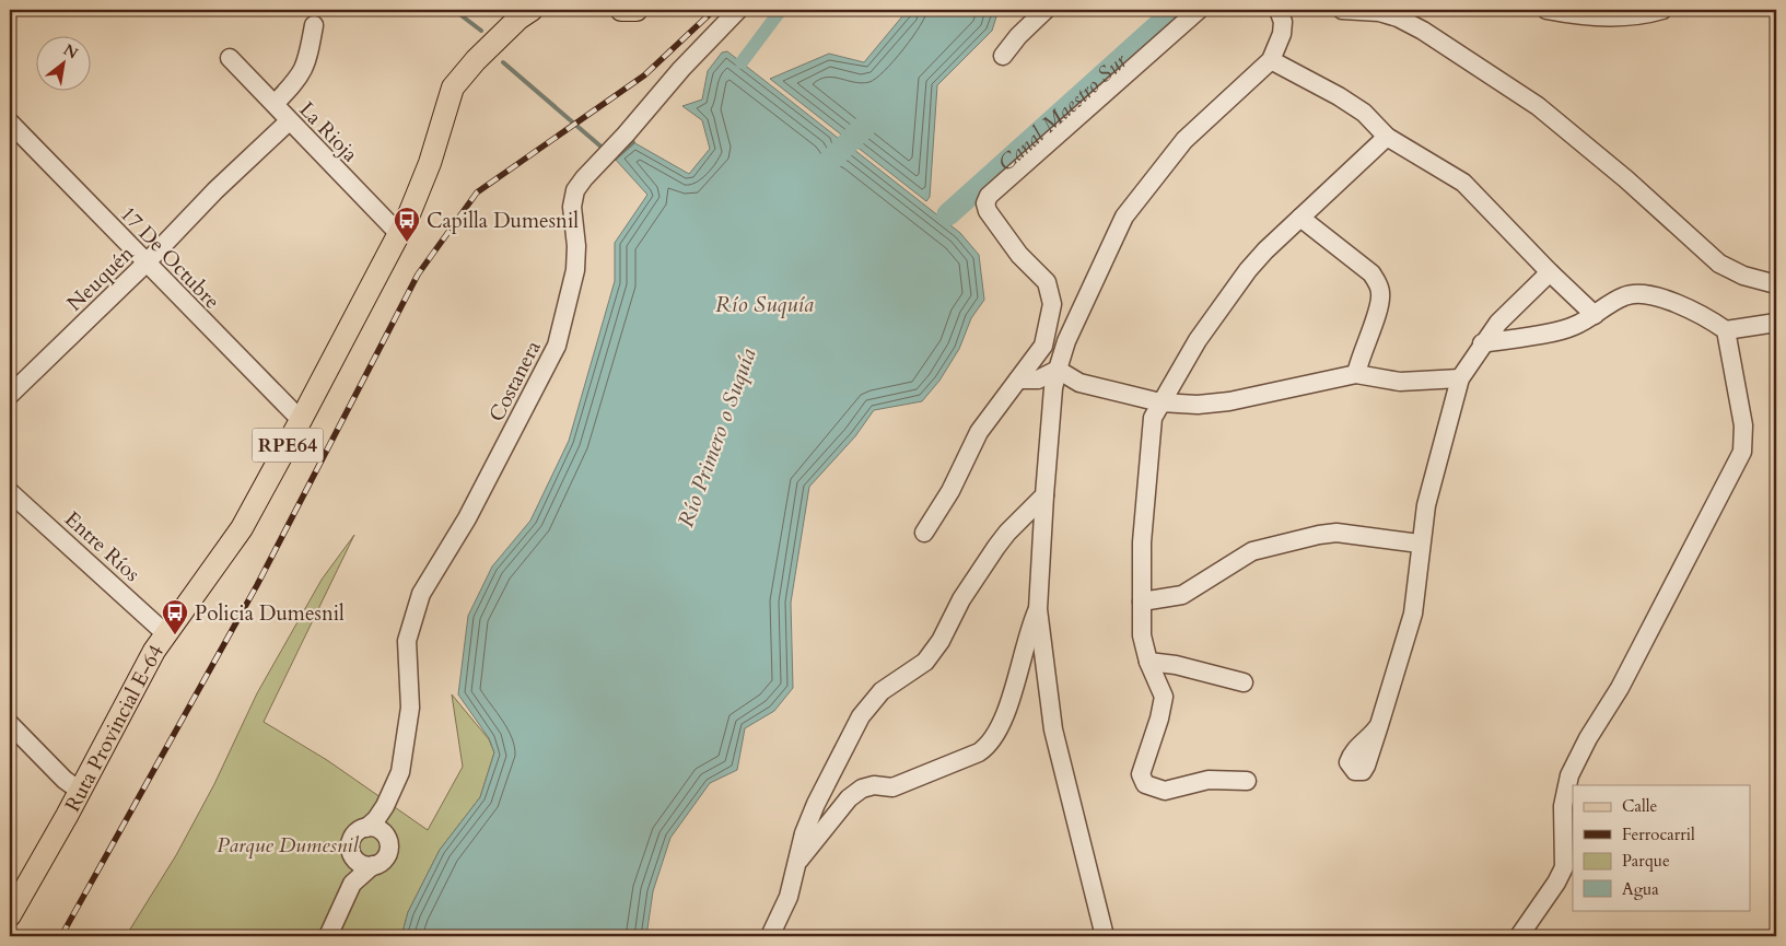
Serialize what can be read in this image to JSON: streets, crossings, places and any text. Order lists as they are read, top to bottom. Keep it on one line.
{"streets":{"main road":["RPE64","Ruta Provincial E-64"],"street":["La Rioja","17 De Octubre","Neuquén","Costanera","Entre Ríos"]},"crossings":[["La Rioja","Neuquén"],["La Rioja","Ruta Provincial E-64"],["17 De Octubre","Neuquén"],["17 De Octubre","Ruta Provincial E-64"],["Entre Ríos","Ruta Provincial E-64"]],"water":["Canal Maestro Sur","Río Suquía","Río Primero o Suquía"],"parks":["Parque Dumesnil"],"places":{"bus stop":["Capilla Dumesnil","Policia Dumesnil"]},"legend":["Calle","Ferrocarril","Parque","Agua"],"north":"top right"}
